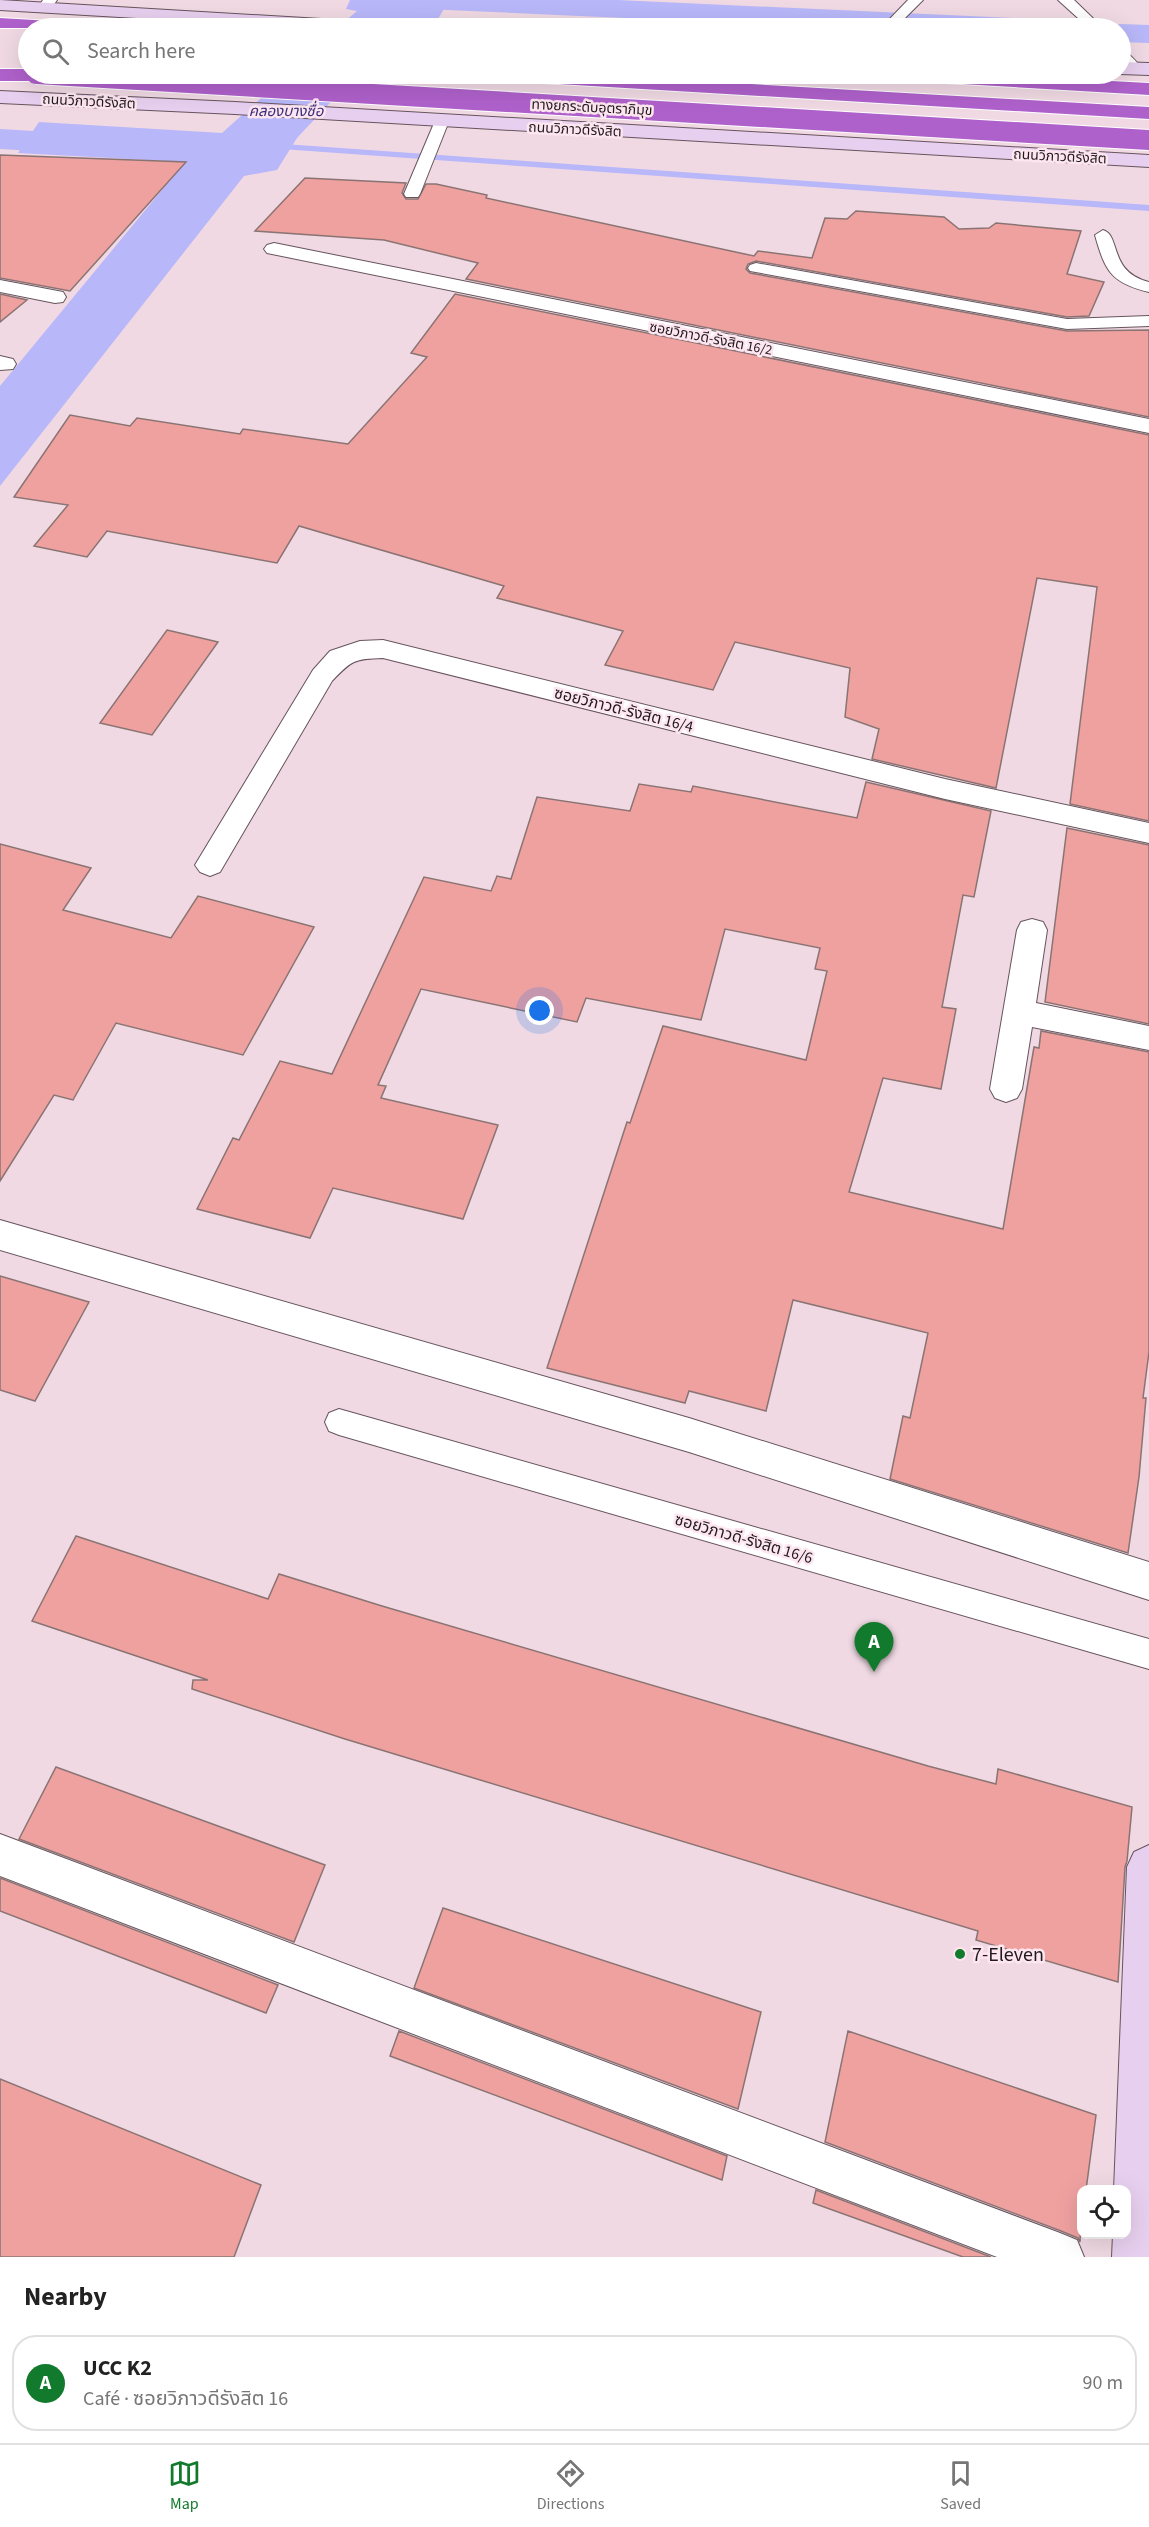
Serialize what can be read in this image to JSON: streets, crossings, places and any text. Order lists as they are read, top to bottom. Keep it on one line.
{"streets":{"highway":["ถนนวิภาวดีรังสิต","ทางยกระดับอุตราภิมุข"],"street":["ซอยวิภาวดี-รังสิต 16/2","ซอยวิภาวดี-รังสิต 16/4"],"lane":["ซอยวิภาวดี-รังสิต 16/6"]},"crossings":[["ถนนวิภาวดีรังสิต","ทางยกระดับอุตราภิมุข"]],"water":["คลองบางซื่อ"],"places":["7-Eleven"],"page":{"search":"Search here","pins":"A","heading":"Nearby","list":[{"mark":"A","name":"UCC K2","note":"Café · ซอยวิภาวดีรังสิต 16","value":"90 m"}],"nav":["Map","Directions","Saved"]}}
